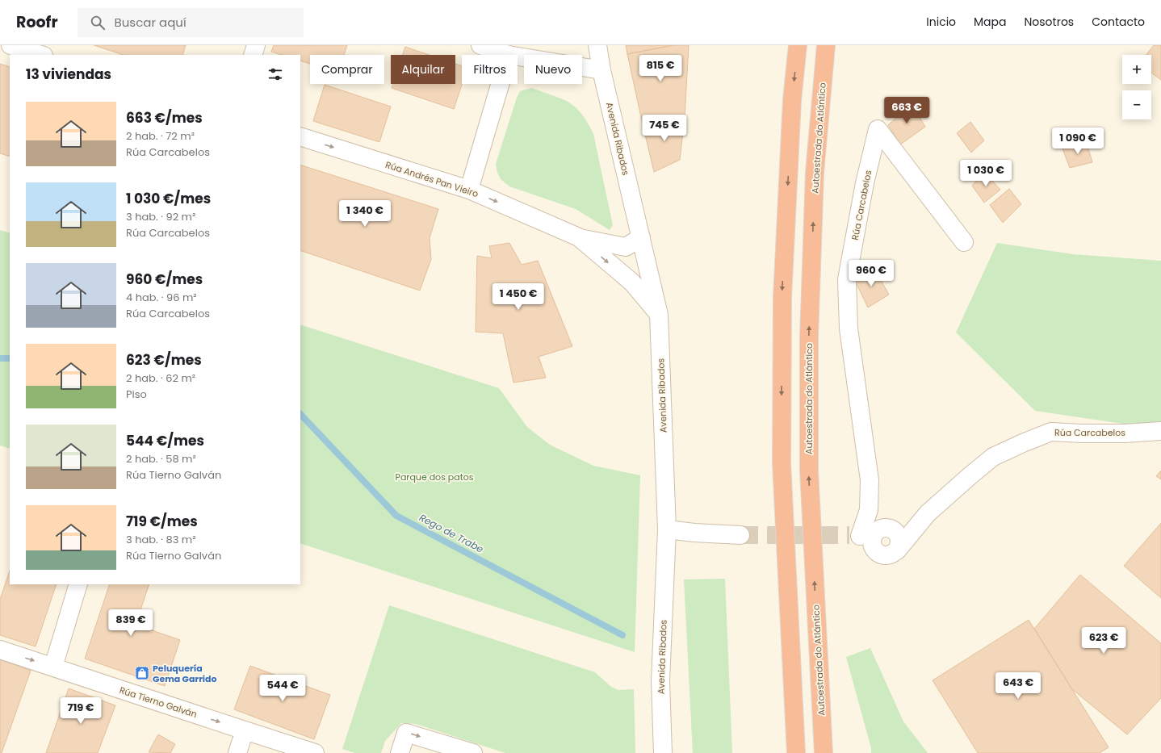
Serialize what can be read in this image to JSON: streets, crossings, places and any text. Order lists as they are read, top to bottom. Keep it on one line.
{"streets":{"highway":["Autoestrada do Atlántico"],"street":["Avenida Ribados","Rúa Andrés Pan Vieiro","Rúa Carcabelos","Rúa Tierno Galván"]},"crossings":[["Avenida Ribados","Rúa Andrés Pan Vieiro"]],"one_way":["Rúa Andrés Pan Vieiro","Rúa Tierno Galván"],"water":["Rego de Trabe"],"parks":["Parque dos patos"],"places":{"shop":["Peluquería Gema Garrido"]},"page":{"header":"Roofr","search":"Buscar aquí","nav":["Inicio","Mapa","Nosotros","Contacto"],"map_buttons":["+","−"],"price":["815 €","663 €","745 €","1 090 €","1 030 €","1 340 €","960 €","1 450 €","839 €","623 €","643 €","544 €","719 €"],"chip":["Comprar","Alquilar","Filtros","Nuevo"],"heading":"13 viviendas","list":[{"name":"663 €/mes","note":"2 hab. · 72 m² · Rúa Carcabelos"},{"name":"1 030 €/mes","note":"3 hab. · 92 m² · Rúa Carcabelos"},{"name":"960 €/mes","note":"4 hab. · 96 m² · Rúa Carcabelos"},{"name":"623 €/mes","note":"2 hab. · 62 m² · Piso"},{"name":"544 €/mes","note":"2 hab. · 58 m² · Rúa Tierno Galván"},{"name":"719 €/mes","note":"3 hab. · 83 m² · Rúa Tierno Galván"}]}}
